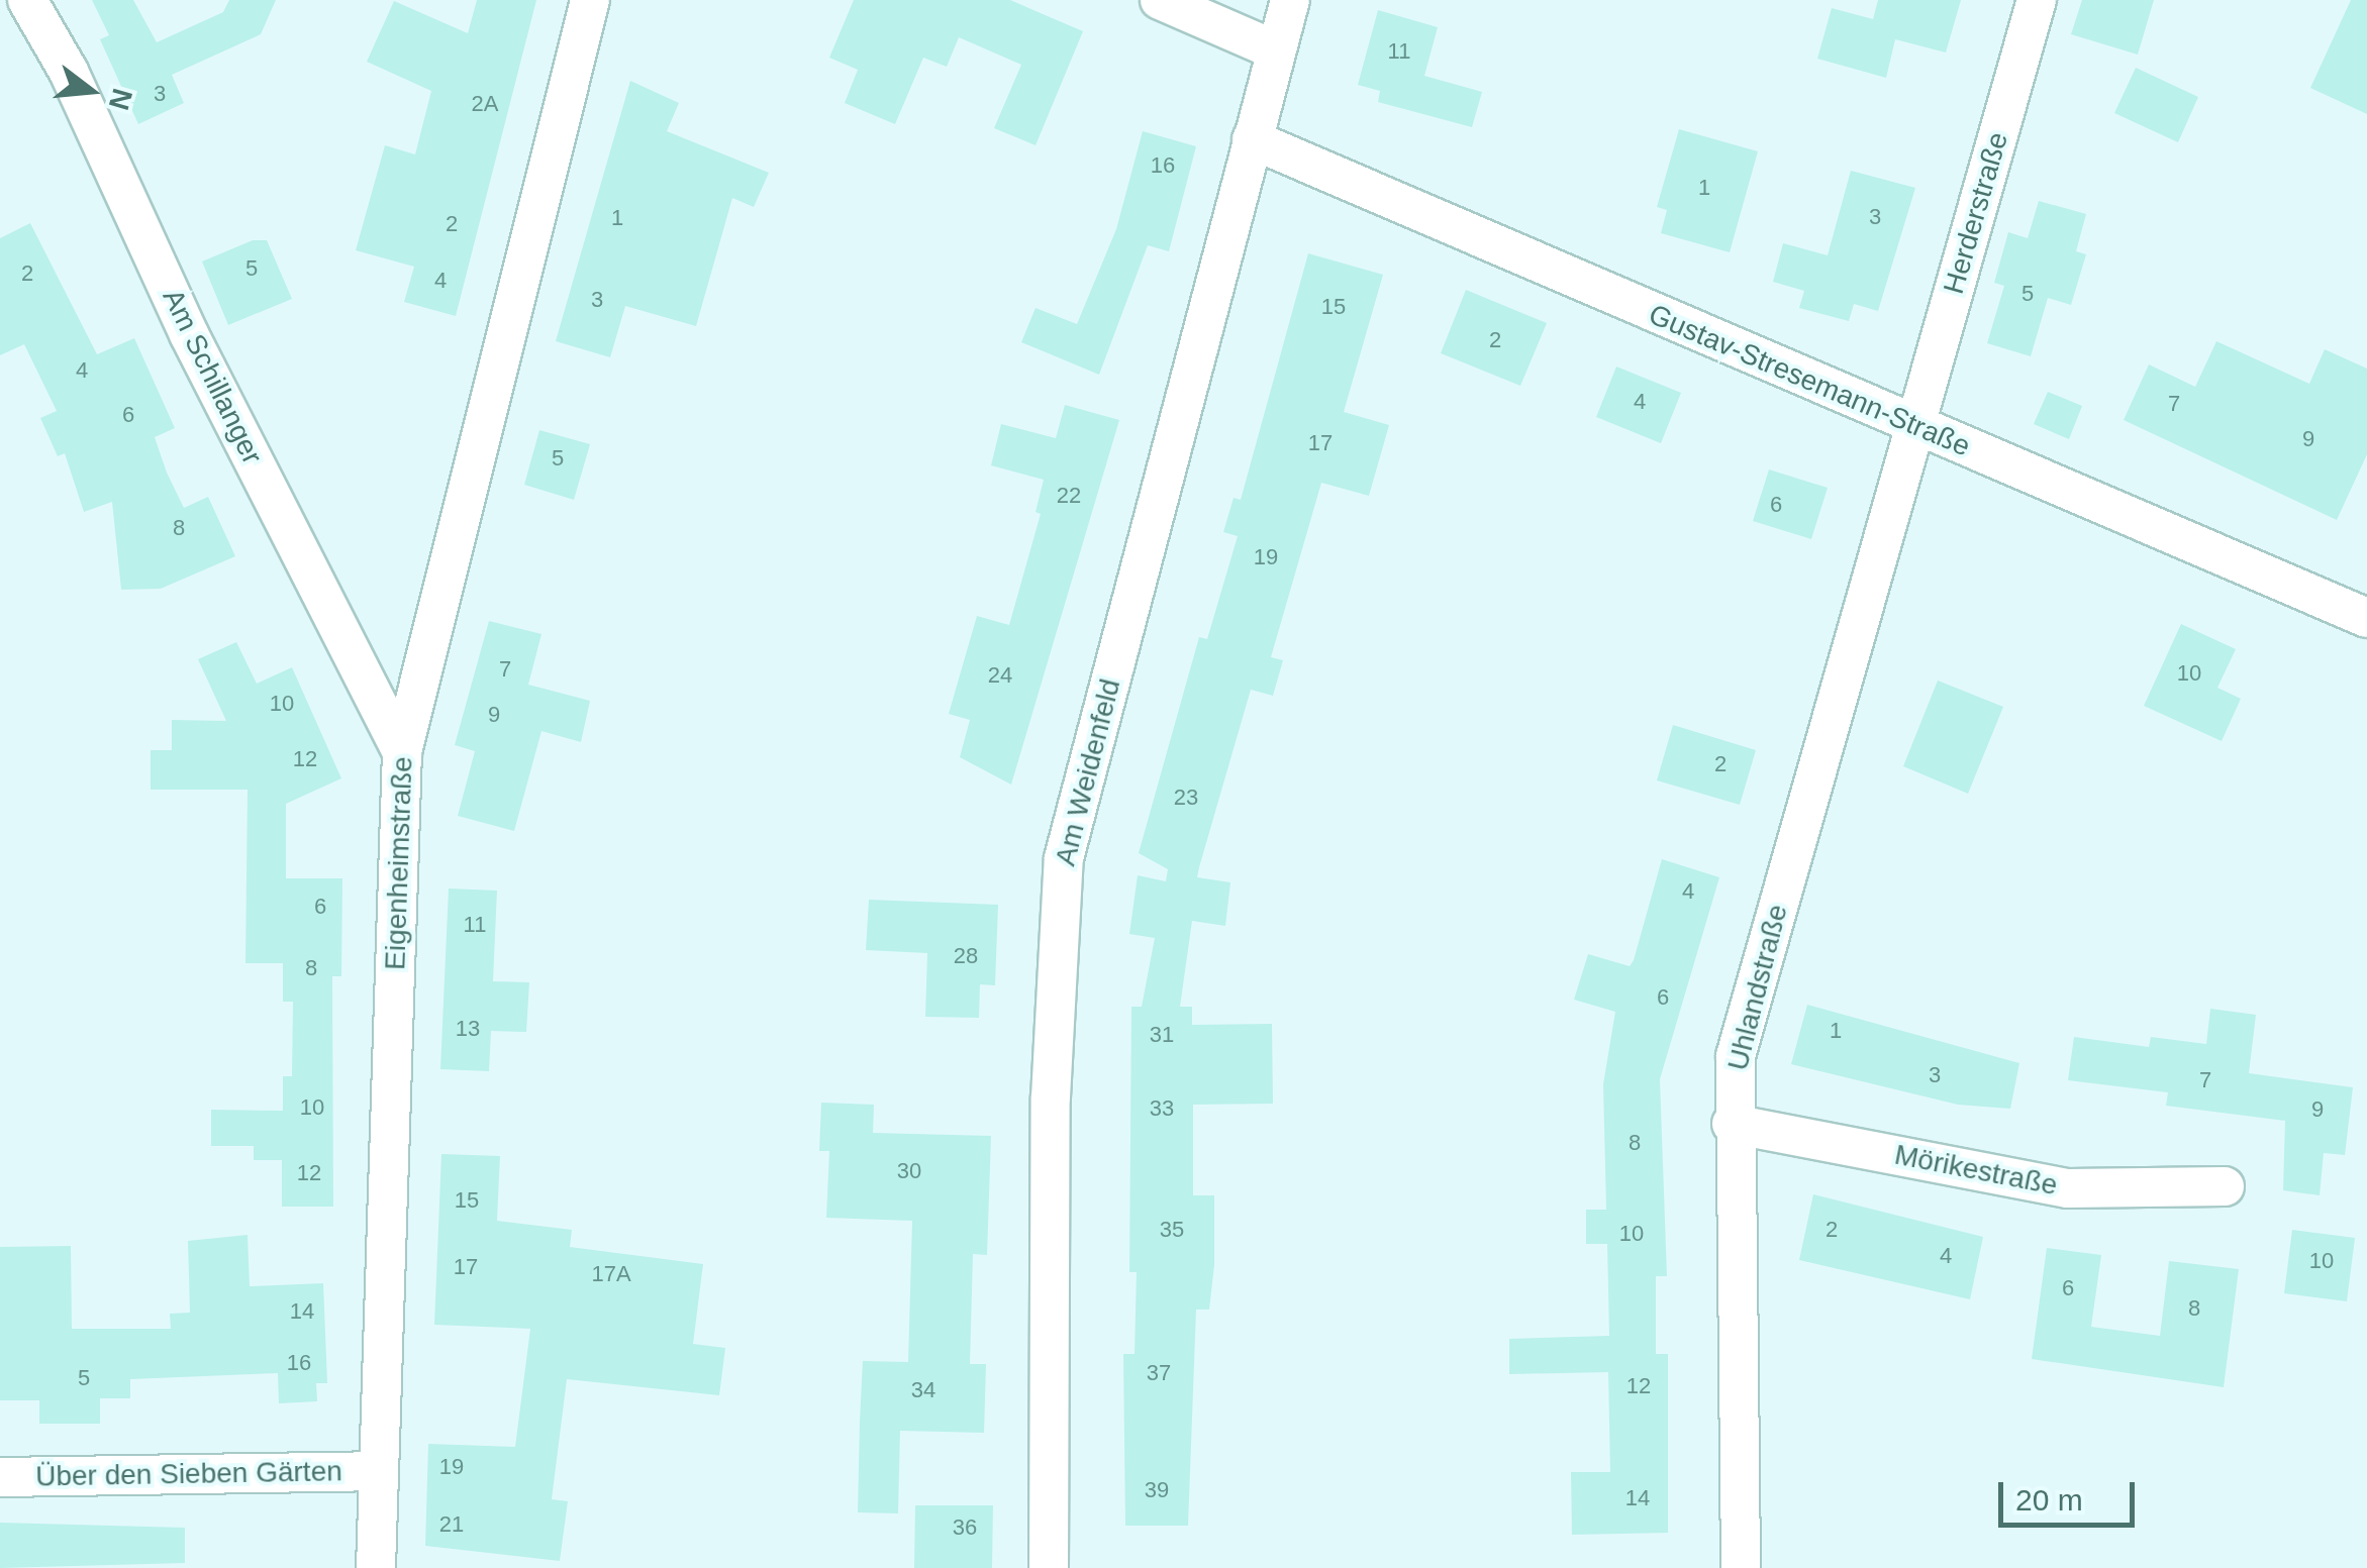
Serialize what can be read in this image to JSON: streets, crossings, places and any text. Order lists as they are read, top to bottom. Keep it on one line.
{"streets":{"street":["Herderstraße","Am Schillanger","Gustav-Stresemann-Straße","Am Weidenfeld","Eigenheimstraße","Uhlandstraße","Mörikestraße","Über den Sieben Gärten"]},"crossings":[["Herderstraße","Gustav-Stresemann-Straße"],["Herderstraße","Uhlandstraße"],["Am Schillanger","Eigenheimstraße"],["Gustav-Stresemann-Straße","Am Weidenfeld"],["Gustav-Stresemann-Straße","Uhlandstraße"],["Eigenheimstraße","Über den Sieben Gärten"],["Uhlandstraße","Mörikestraße"]],"house_numbers":["11","3","2A","16","1","3","1","2","5","2","4","5","3","15","2","4","4","7","6","9","17","5","22","6","8","19","7","10","24","10","9","12","2","23","4","6","11","28","8","6","13","1","31","3","7","10","33","9","8","30","12","15","35","2","10","4","10","17","17A","6","8","14","16","37","5","12","34","19","39","14","21","36"],"scale_bar":"20 m","north":"right"}
